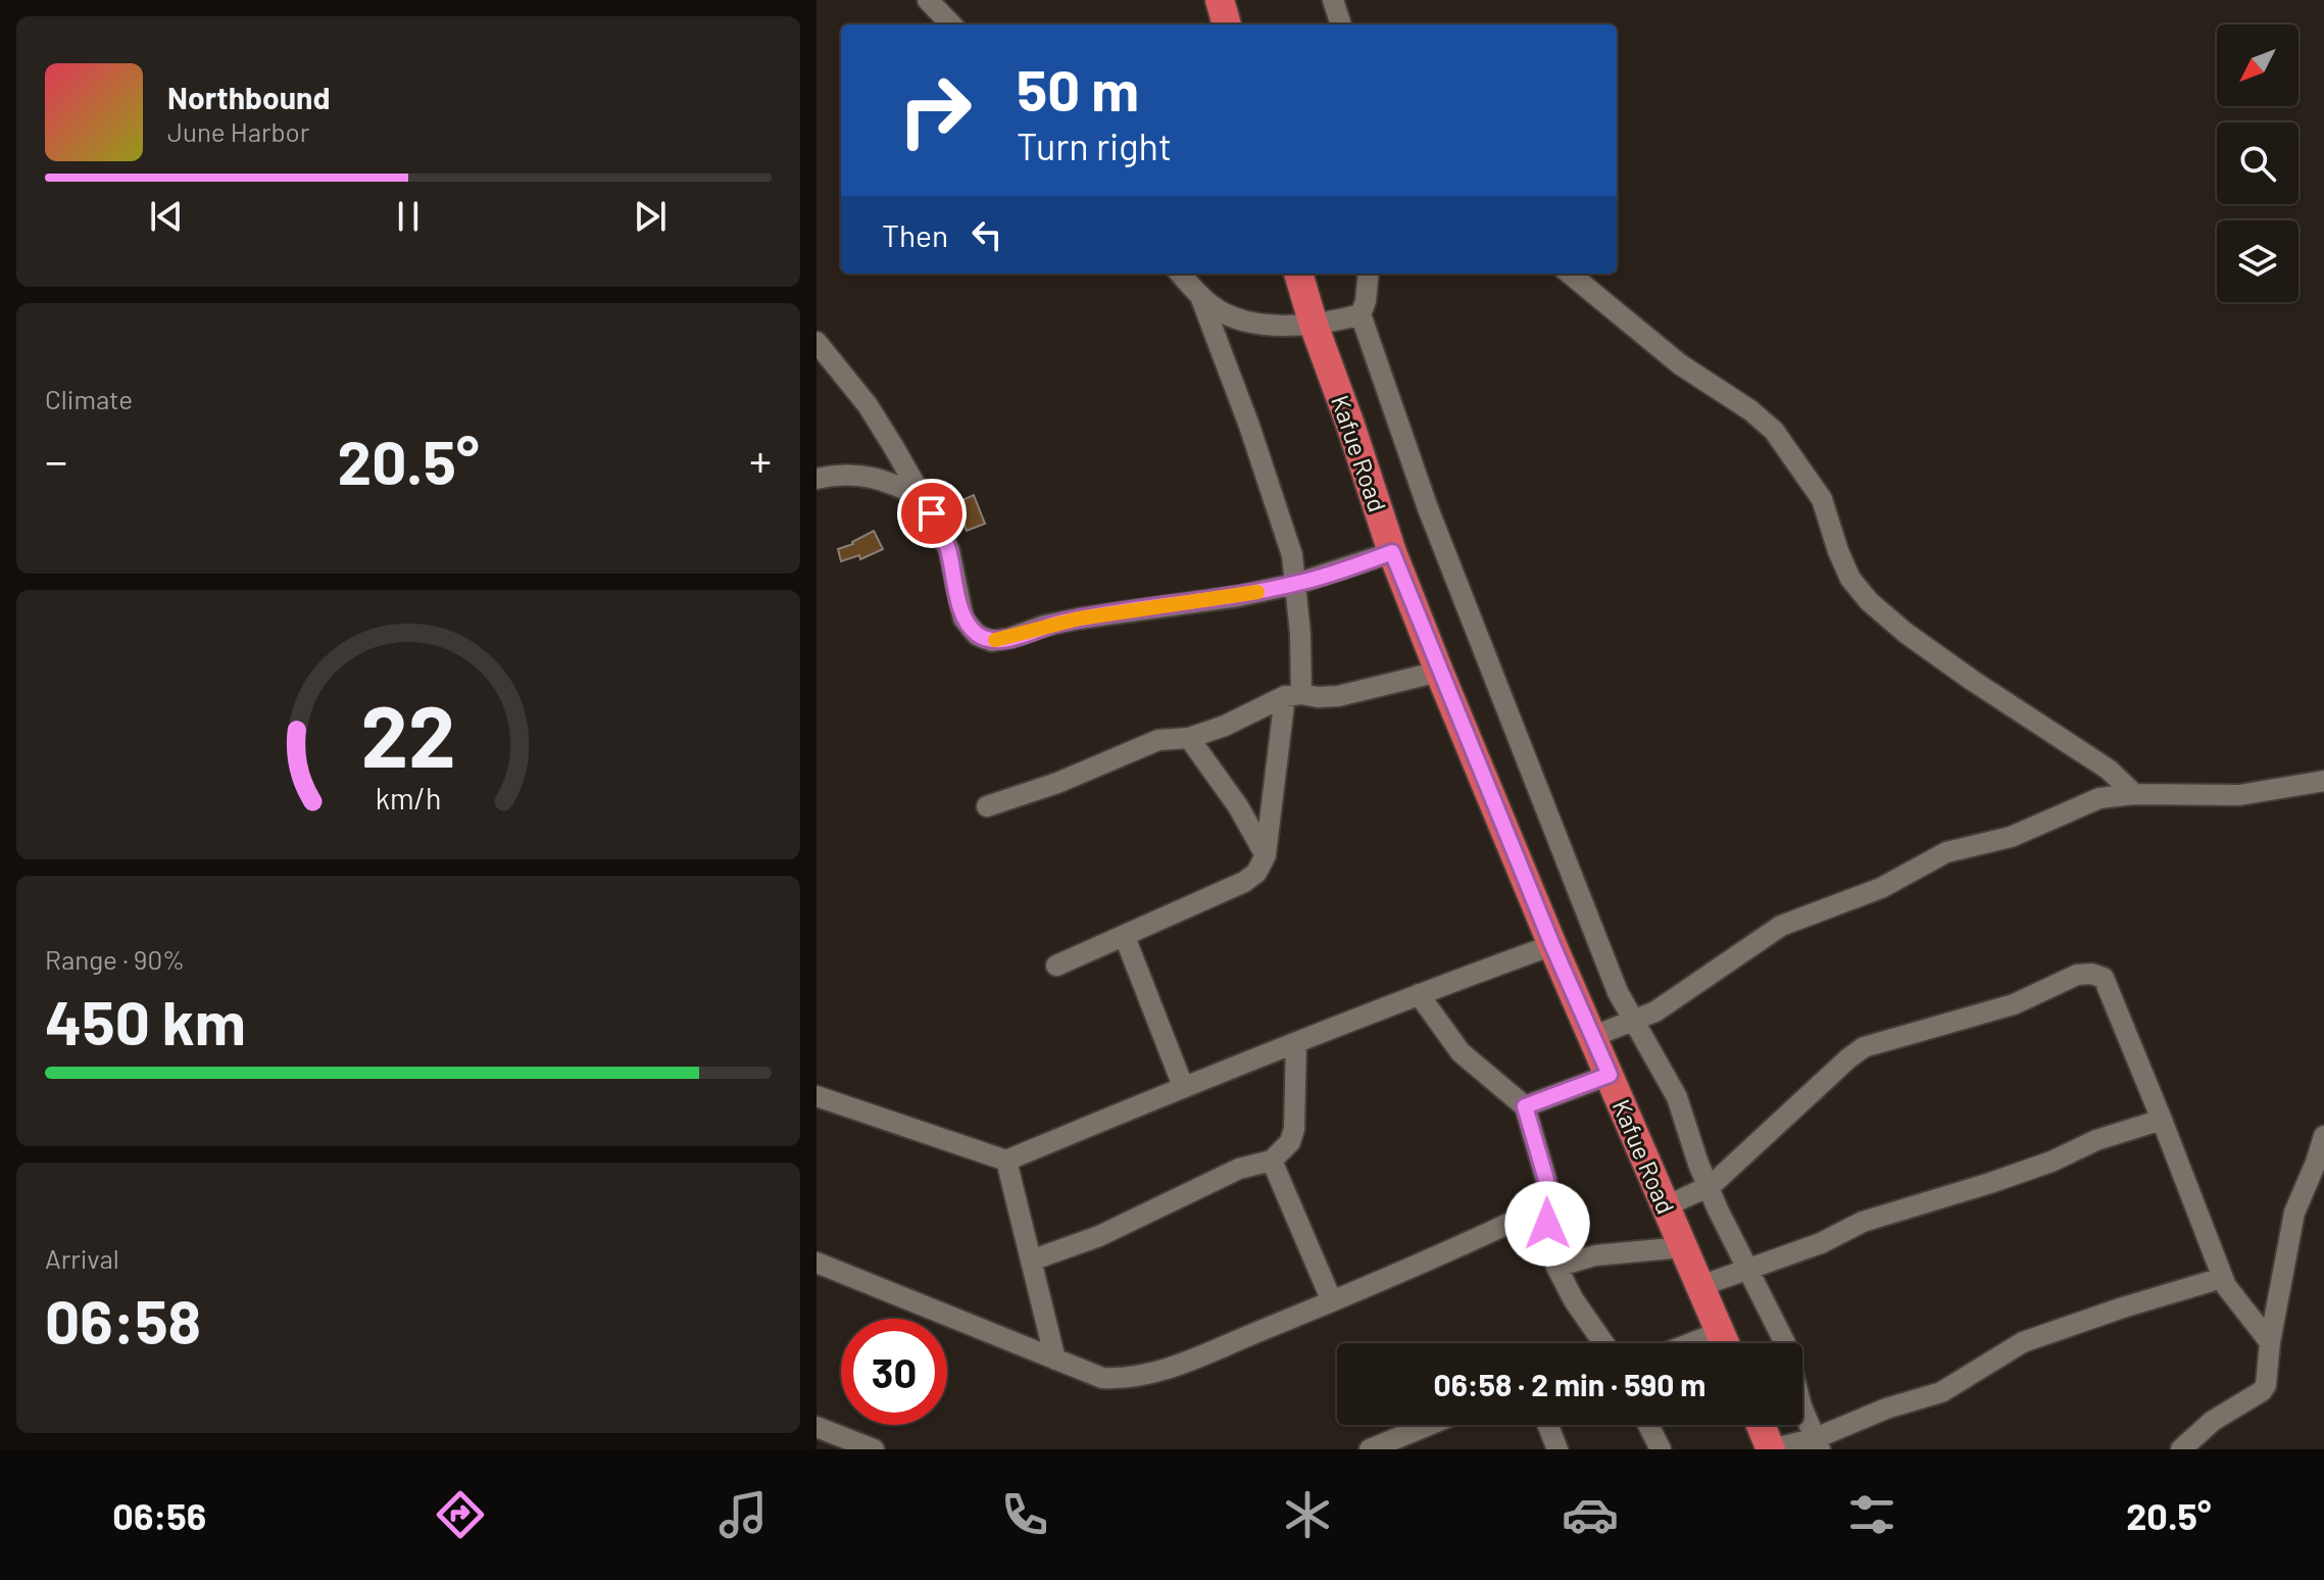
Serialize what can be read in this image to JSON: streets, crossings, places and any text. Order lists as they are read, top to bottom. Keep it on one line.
{"streets":{"highway":["Kafue Road"]},"north":"bottom left","page":{"turn":["50 m","Turn right"],"song":["Northbound","June Harbor"],"then":"Then","tile":["Climate",["Range · 90%","450 km"],["Arrival","06:58"]],"heat":["−","20.5°","+"],"limit":"30","trip":"06:58 · 2 min · 590 m","tabs":["06:56","20.5°"],"gauge":["22","km/h"]}}
